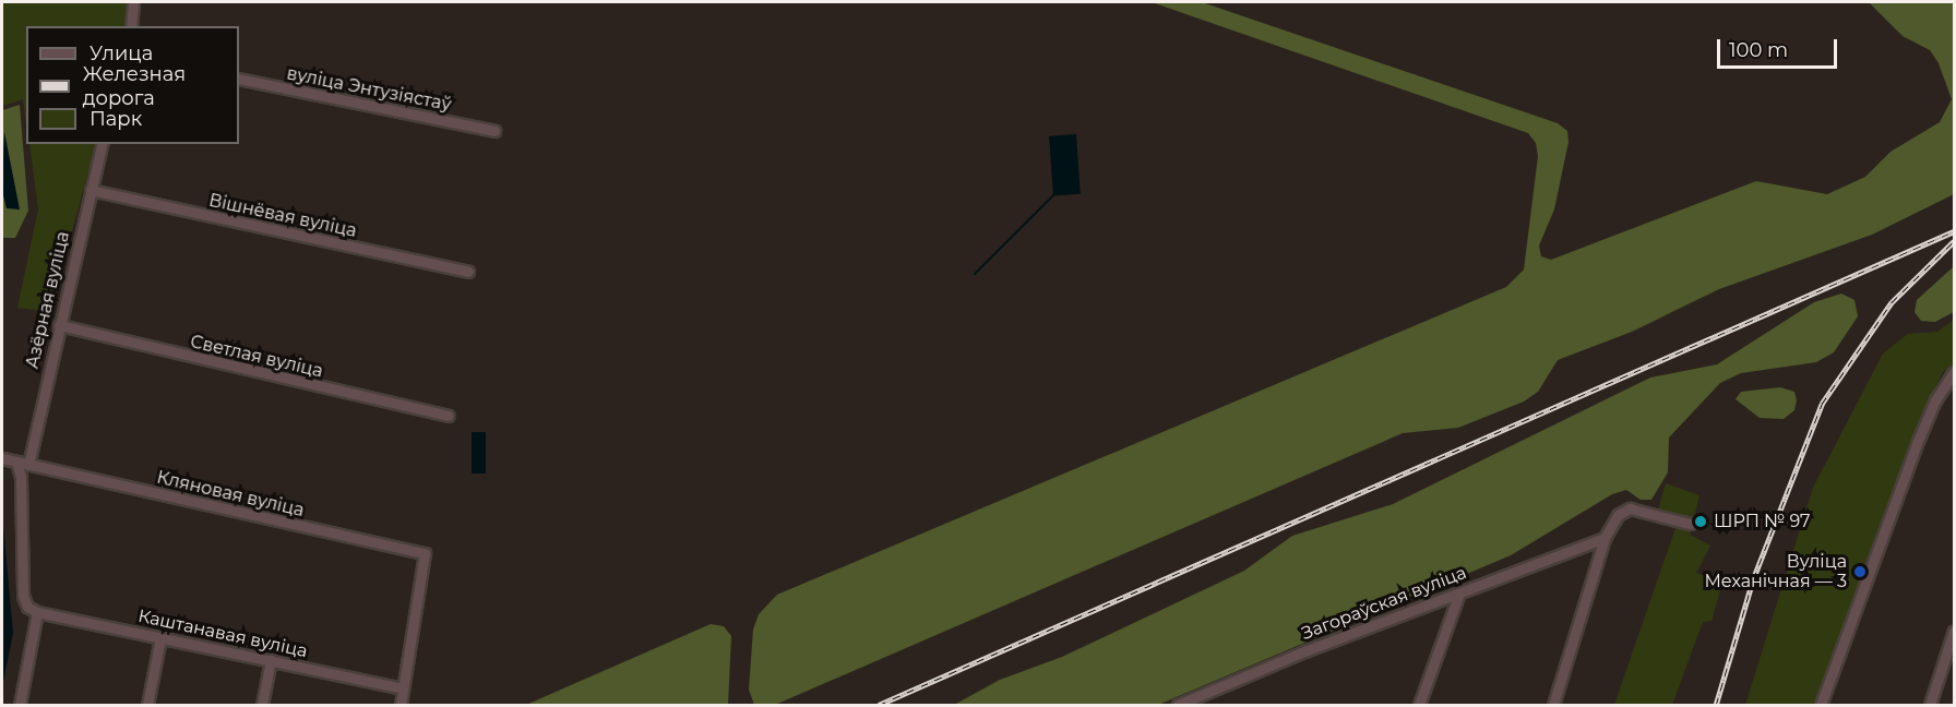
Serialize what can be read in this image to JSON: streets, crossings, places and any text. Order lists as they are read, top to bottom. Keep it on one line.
{"streets":{"street":["вуліца Энтузіястаў","Вішнёвая вуліца","Азёрная вуліца","Светлая вуліца","Кляновая вуліца","Загораўская вуліца","Каштанавая вуліца"]},"crossings":[["Вішнёвая вуліца","Азёрная вуліца"],["Азёрная вуліца","Светлая вуліца"],["Азёрная вуліца","Кляновая вуліца"],["Кляновая вуліца","Каштанавая вуліца"]],"places":["ШРП № 97","Вуліца Механічная — 3"],"legend":["Улица","Железная дорога","Парк"],"scale_bar":"100 m"}
